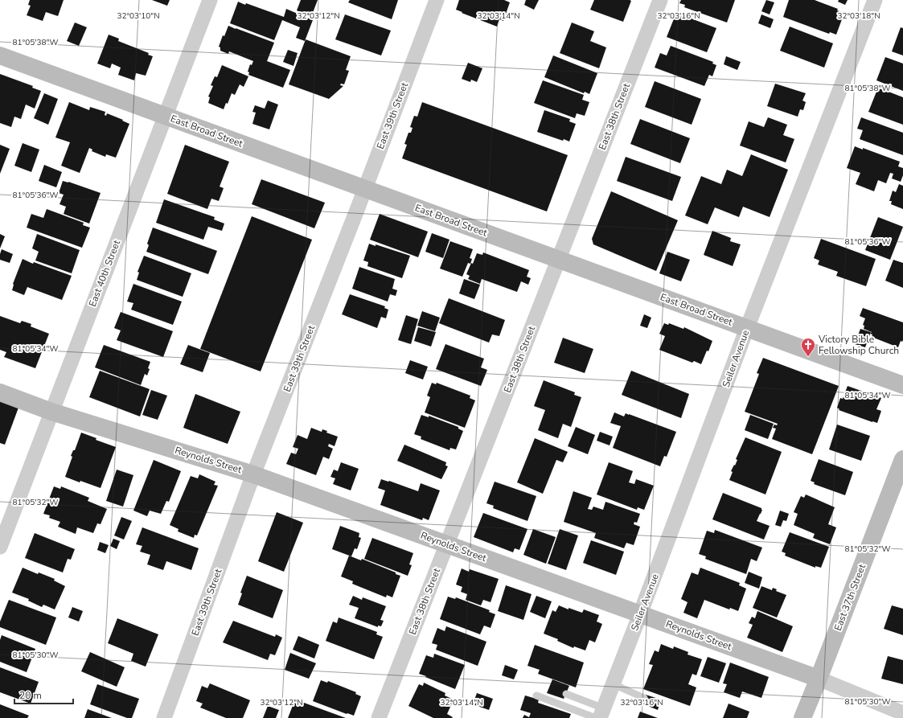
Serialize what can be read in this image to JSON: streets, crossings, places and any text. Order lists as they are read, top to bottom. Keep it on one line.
{"streets":{"main road":["East Broad Street","Reynolds Street","East 37th Street"],"street":["East 39th Street","East 38th Street","East 40th Street","Seiler Avenue"]},"crossings":[["East 39th Street","East Broad Street"],["East 39th Street","Reynolds Street"],["East 38th Street","East Broad Street"],["East 38th Street","Reynolds Street"],["East Broad Street","East 40th Street"],["East Broad Street","Seiler Avenue"],["East 40th Street","Reynolds Street"],["Seiler Avenue","Reynolds Street"],["Reynolds Street","East 37th Street"]],"places":{"church":["Victory Bible Fellowship Church"]},"scale_bar":"20 m","coordinates":["32°03'10\"N","32°03'12\"N","32°03'14\"N","32°03'16\"N","32°03'18\"N","81°05'38\"W","81°05'36\"W","81°05'34\"W","81°05'32\"W","81°05'30\"W"]}
